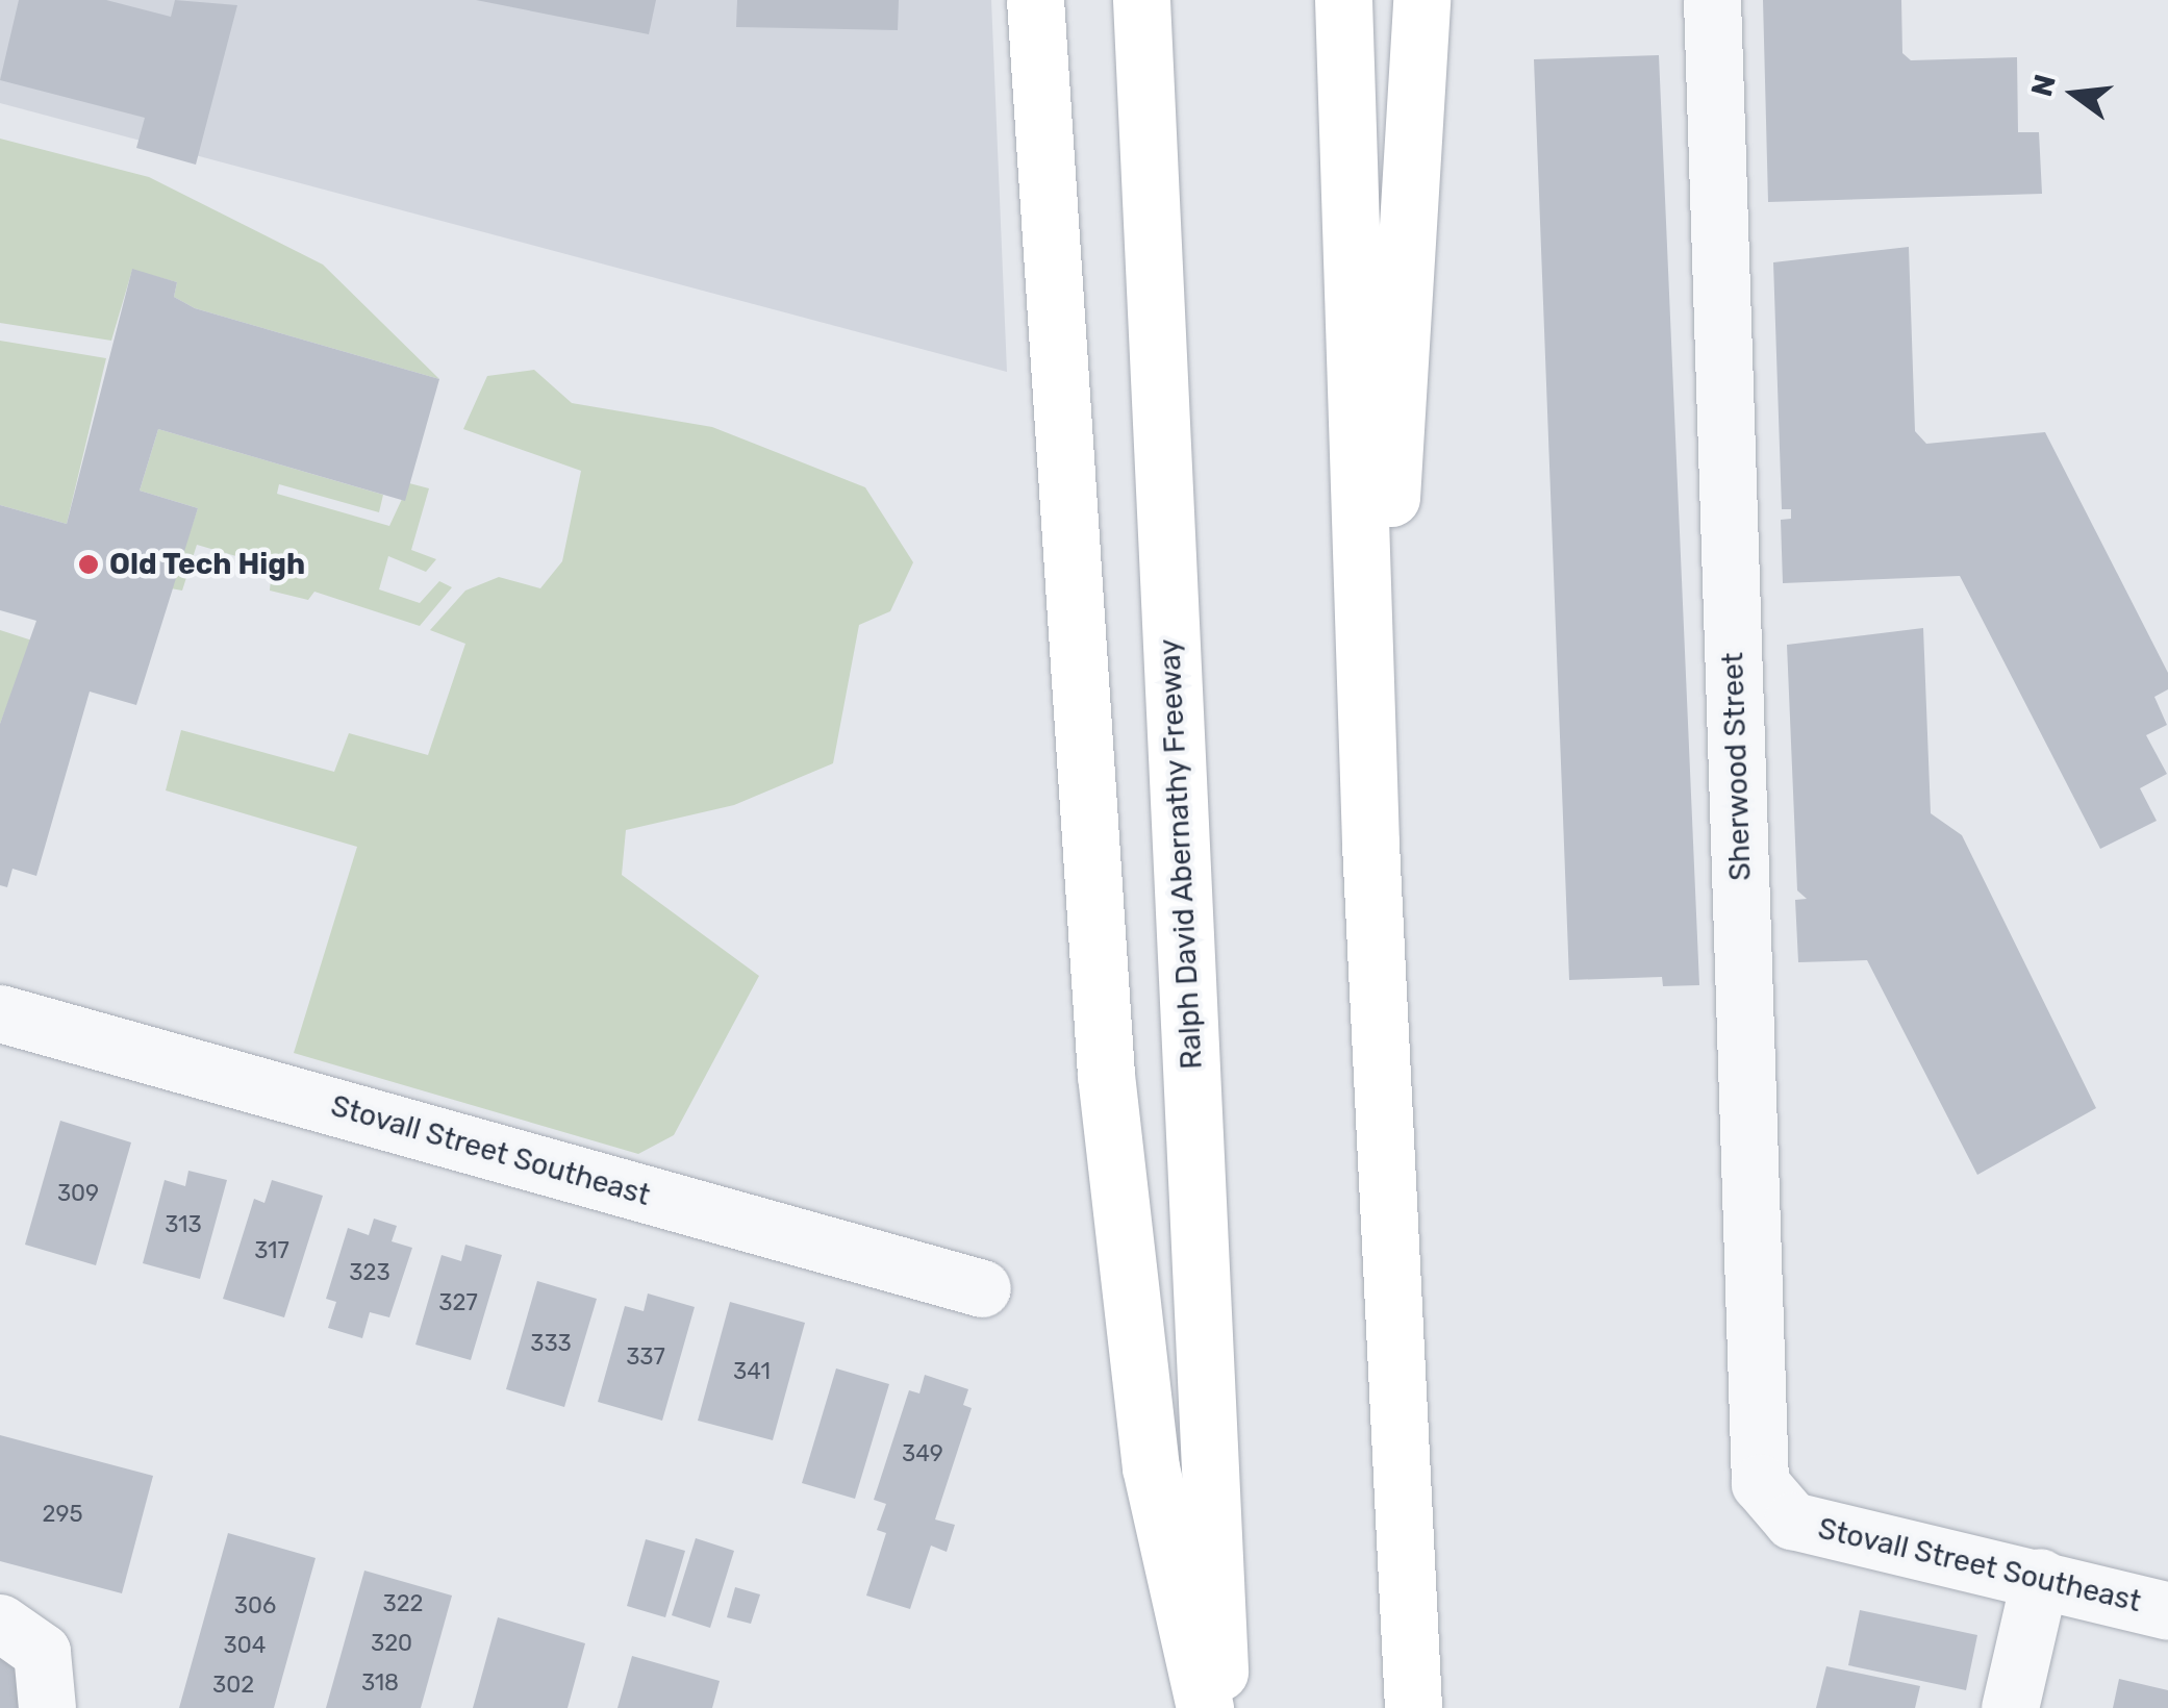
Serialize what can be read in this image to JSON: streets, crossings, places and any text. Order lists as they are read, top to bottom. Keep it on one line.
{"streets":{"highway":["Ralph David Abernathy Freeway"],"street":["Sherwood Street","Stovall Street Southeast"]},"crossings":[["Sherwood Street","Stovall Street Southeast"]],"places":["Old Tech High"],"house_numbers":["309","313","317","323","327","333","337","341","349","295","322","306","320","304","318","302"],"north":"left"}
